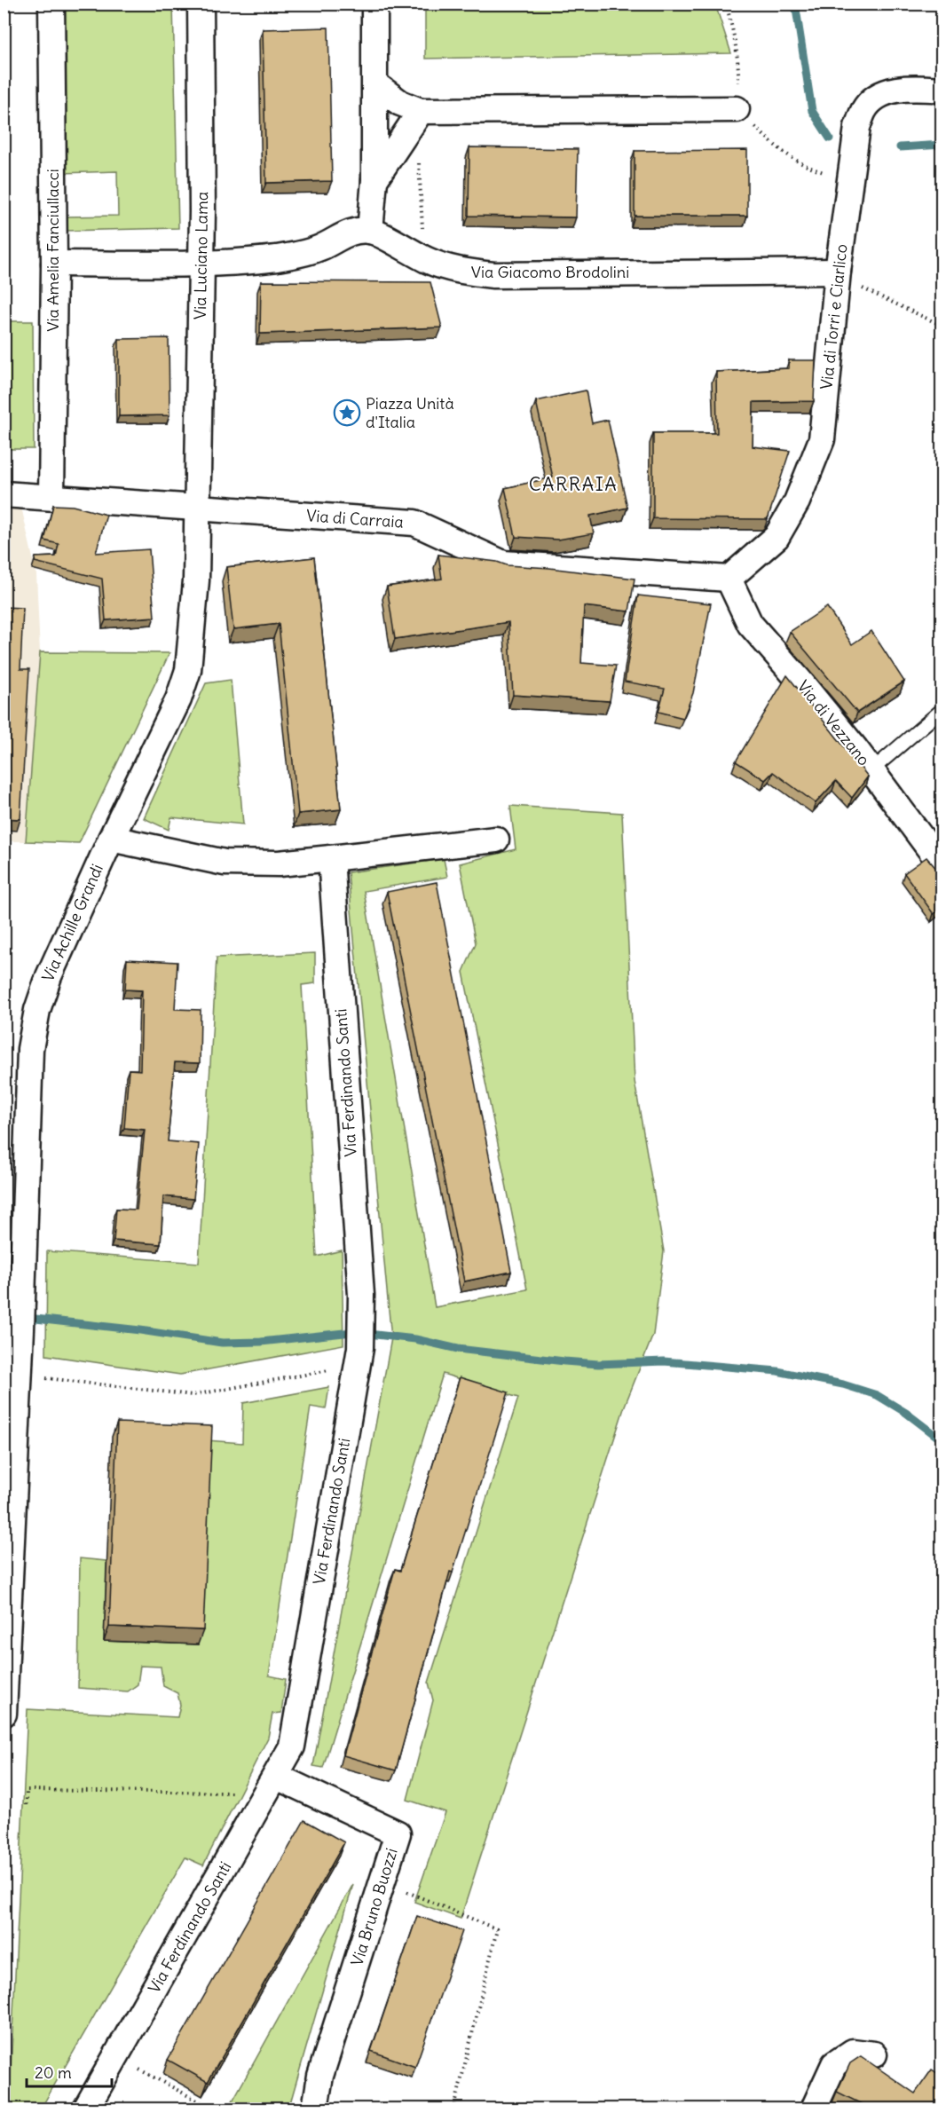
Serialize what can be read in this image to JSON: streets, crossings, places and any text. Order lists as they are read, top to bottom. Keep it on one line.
{"streets":{"street":["Via Amelia Fanciullacci","Via Luciano Lama","Via Giacomo Brodolini","Via di Torri e Ciarlico","Via di Carraia","Via di Vezzano","Via Achille Grandi","Via Ferdinando Santi","Via Bruno Buozzi"]},"crossings":[["Via Amelia Fanciullacci","Via di Carraia"],["Via Luciano Lama","Via di Carraia"],["Via Luciano Lama","Via Achille Grandi"],["Via Giacomo Brodolini","Via di Torri e Ciarlico"],["Via di Torri e Ciarlico","Via di Carraia"],["Via di Torri e Ciarlico","Via di Vezzano"],["Via di Carraia","Via di Vezzano"],["Via di Carraia","Via Achille Grandi"],["Via Ferdinando Santi","Via Bruno Buozzi"]],"districts":["CARRAIA"],"places":{"place":["Piazza Unità d'Italia"]},"scale_bar":"20 m"}
